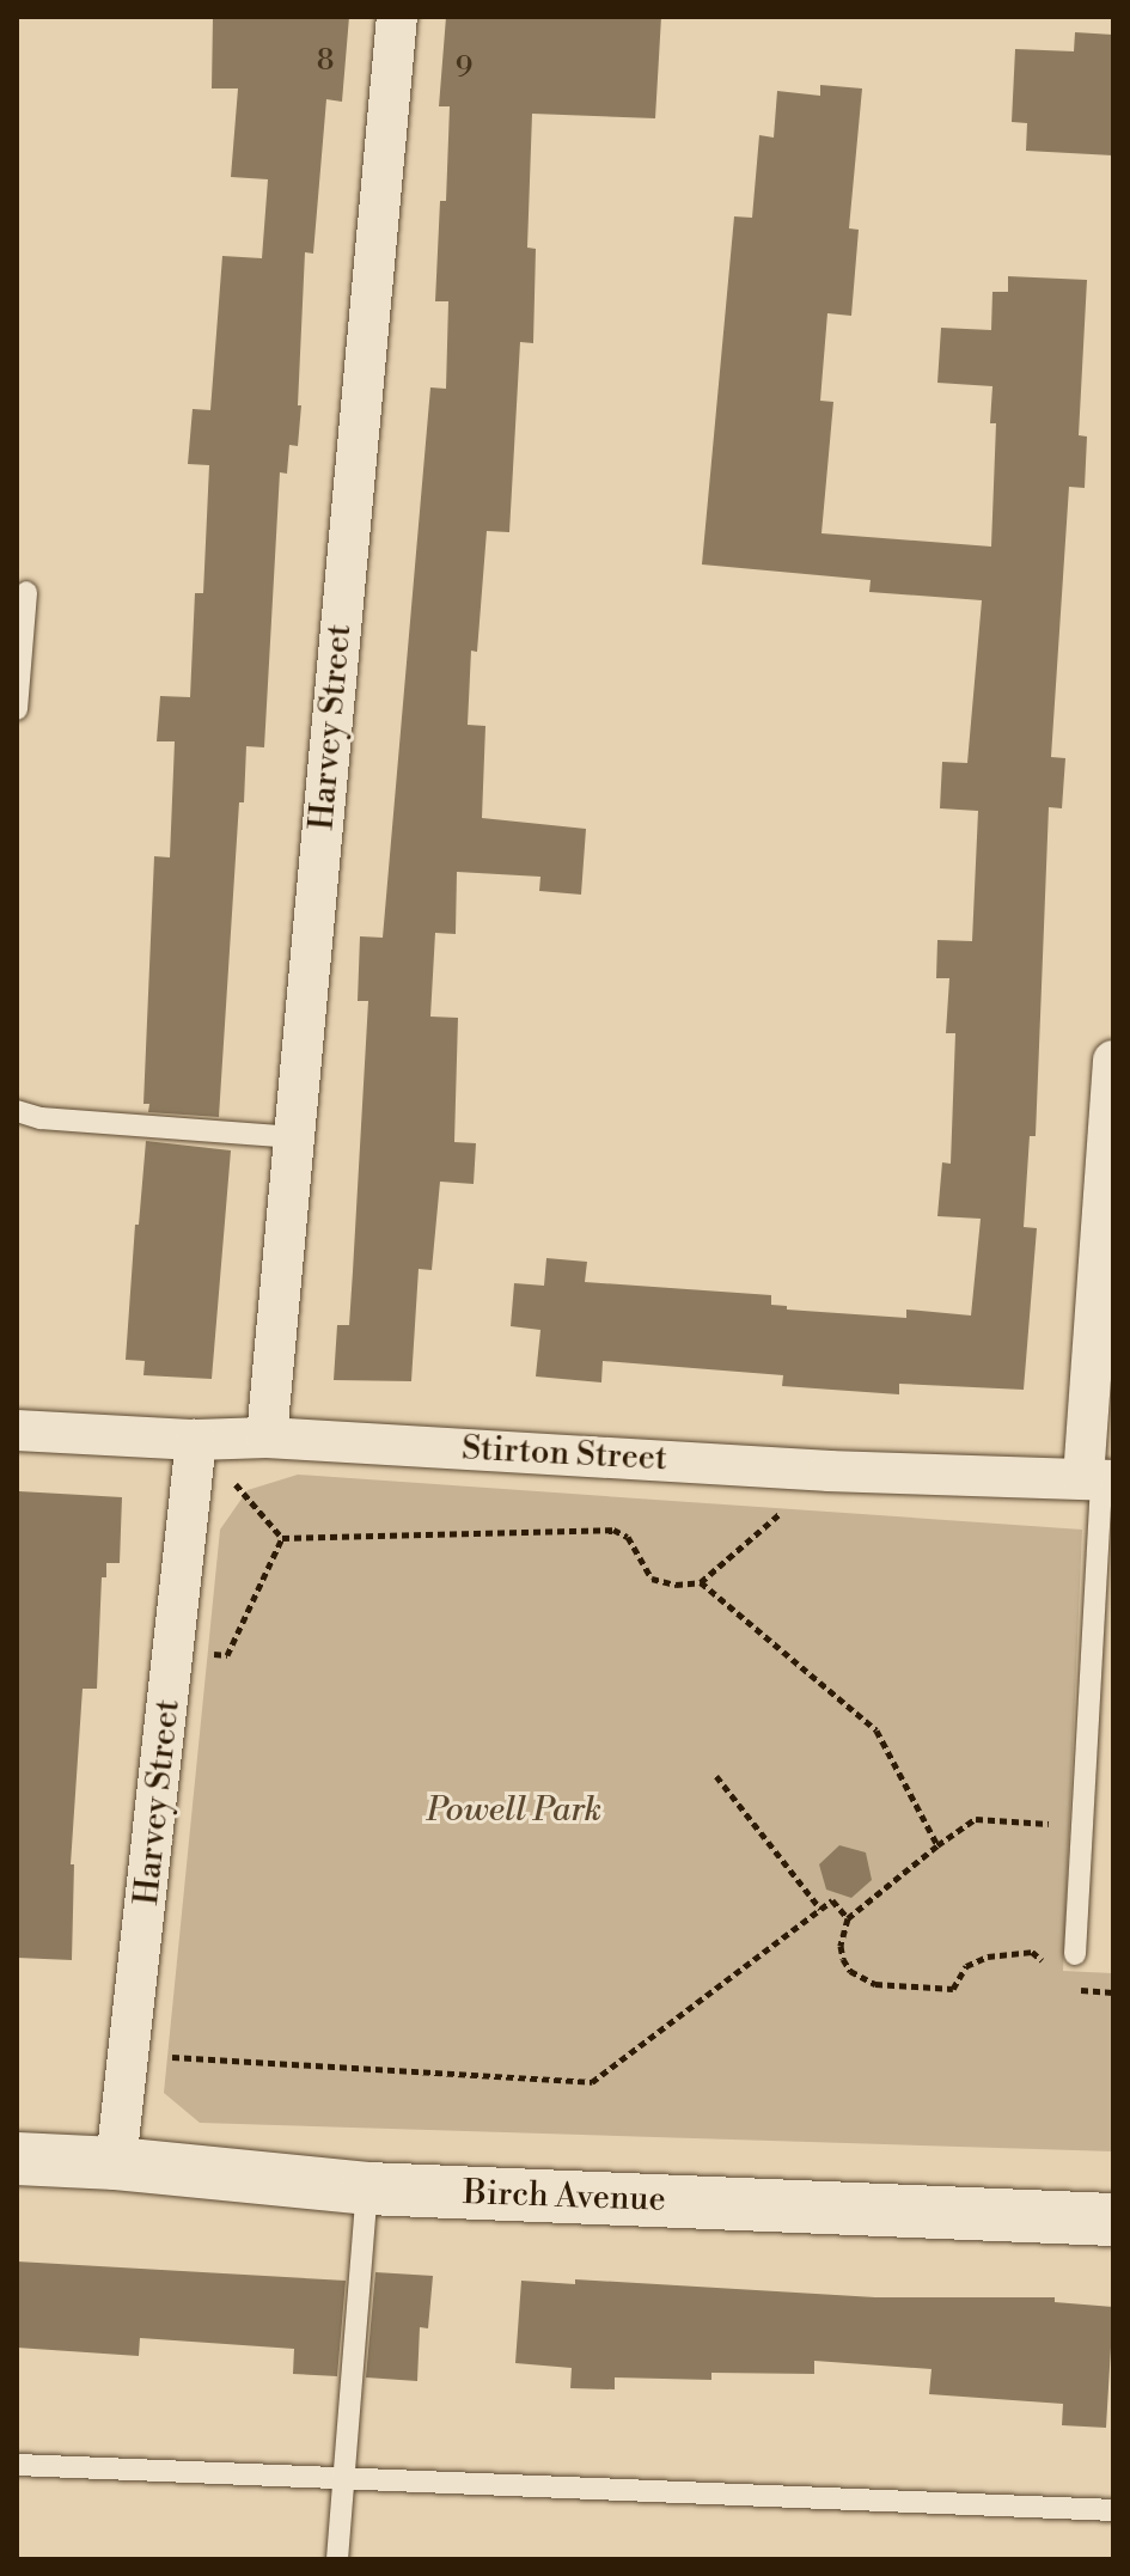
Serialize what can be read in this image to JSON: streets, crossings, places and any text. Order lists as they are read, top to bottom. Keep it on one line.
{"streets":{"street":["Harvey Street","Stirton Street","Birch Avenue"]},"crossings":[["Harvey Street","Stirton Street"],["Harvey Street","Birch Avenue"]],"parks":["Powell Park"],"house_numbers":["8","9"]}
